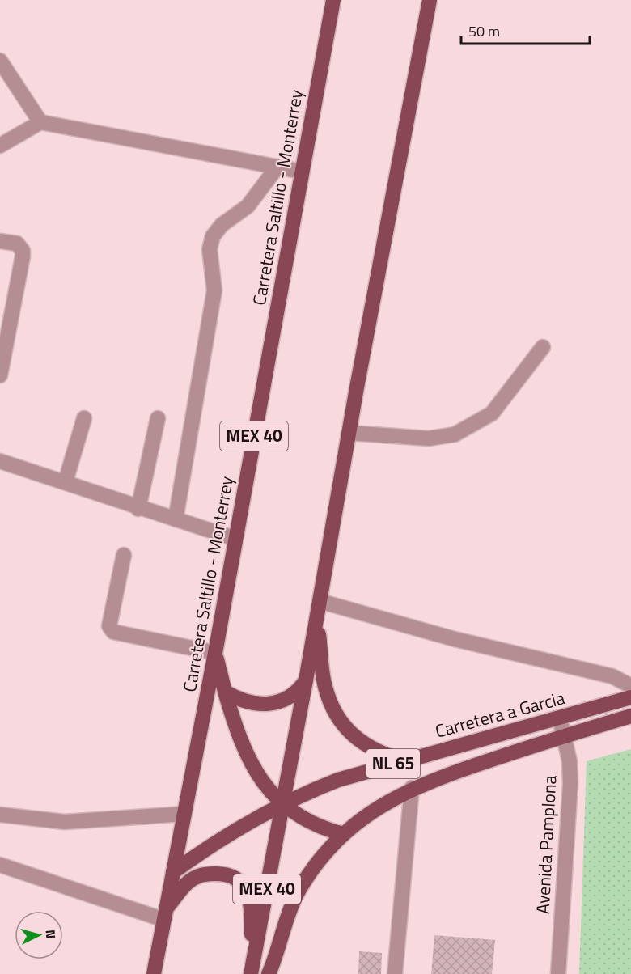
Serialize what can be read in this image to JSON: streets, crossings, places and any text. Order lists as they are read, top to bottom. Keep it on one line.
{"streets":{"main road":["Carretera Saltillo - Monterrey","MEX 40","Carretera a Garcia","NL 65"],"street":["Avenida Pamplona"]},"crossings":[["Carretera Saltillo - Monterrey","Carretera a Garcia"],["MEX 40","Carretera a Garcia"],["Carretera a Garcia","Avenida Pamplona"]],"scale_bar":"50 m","north":"right"}
